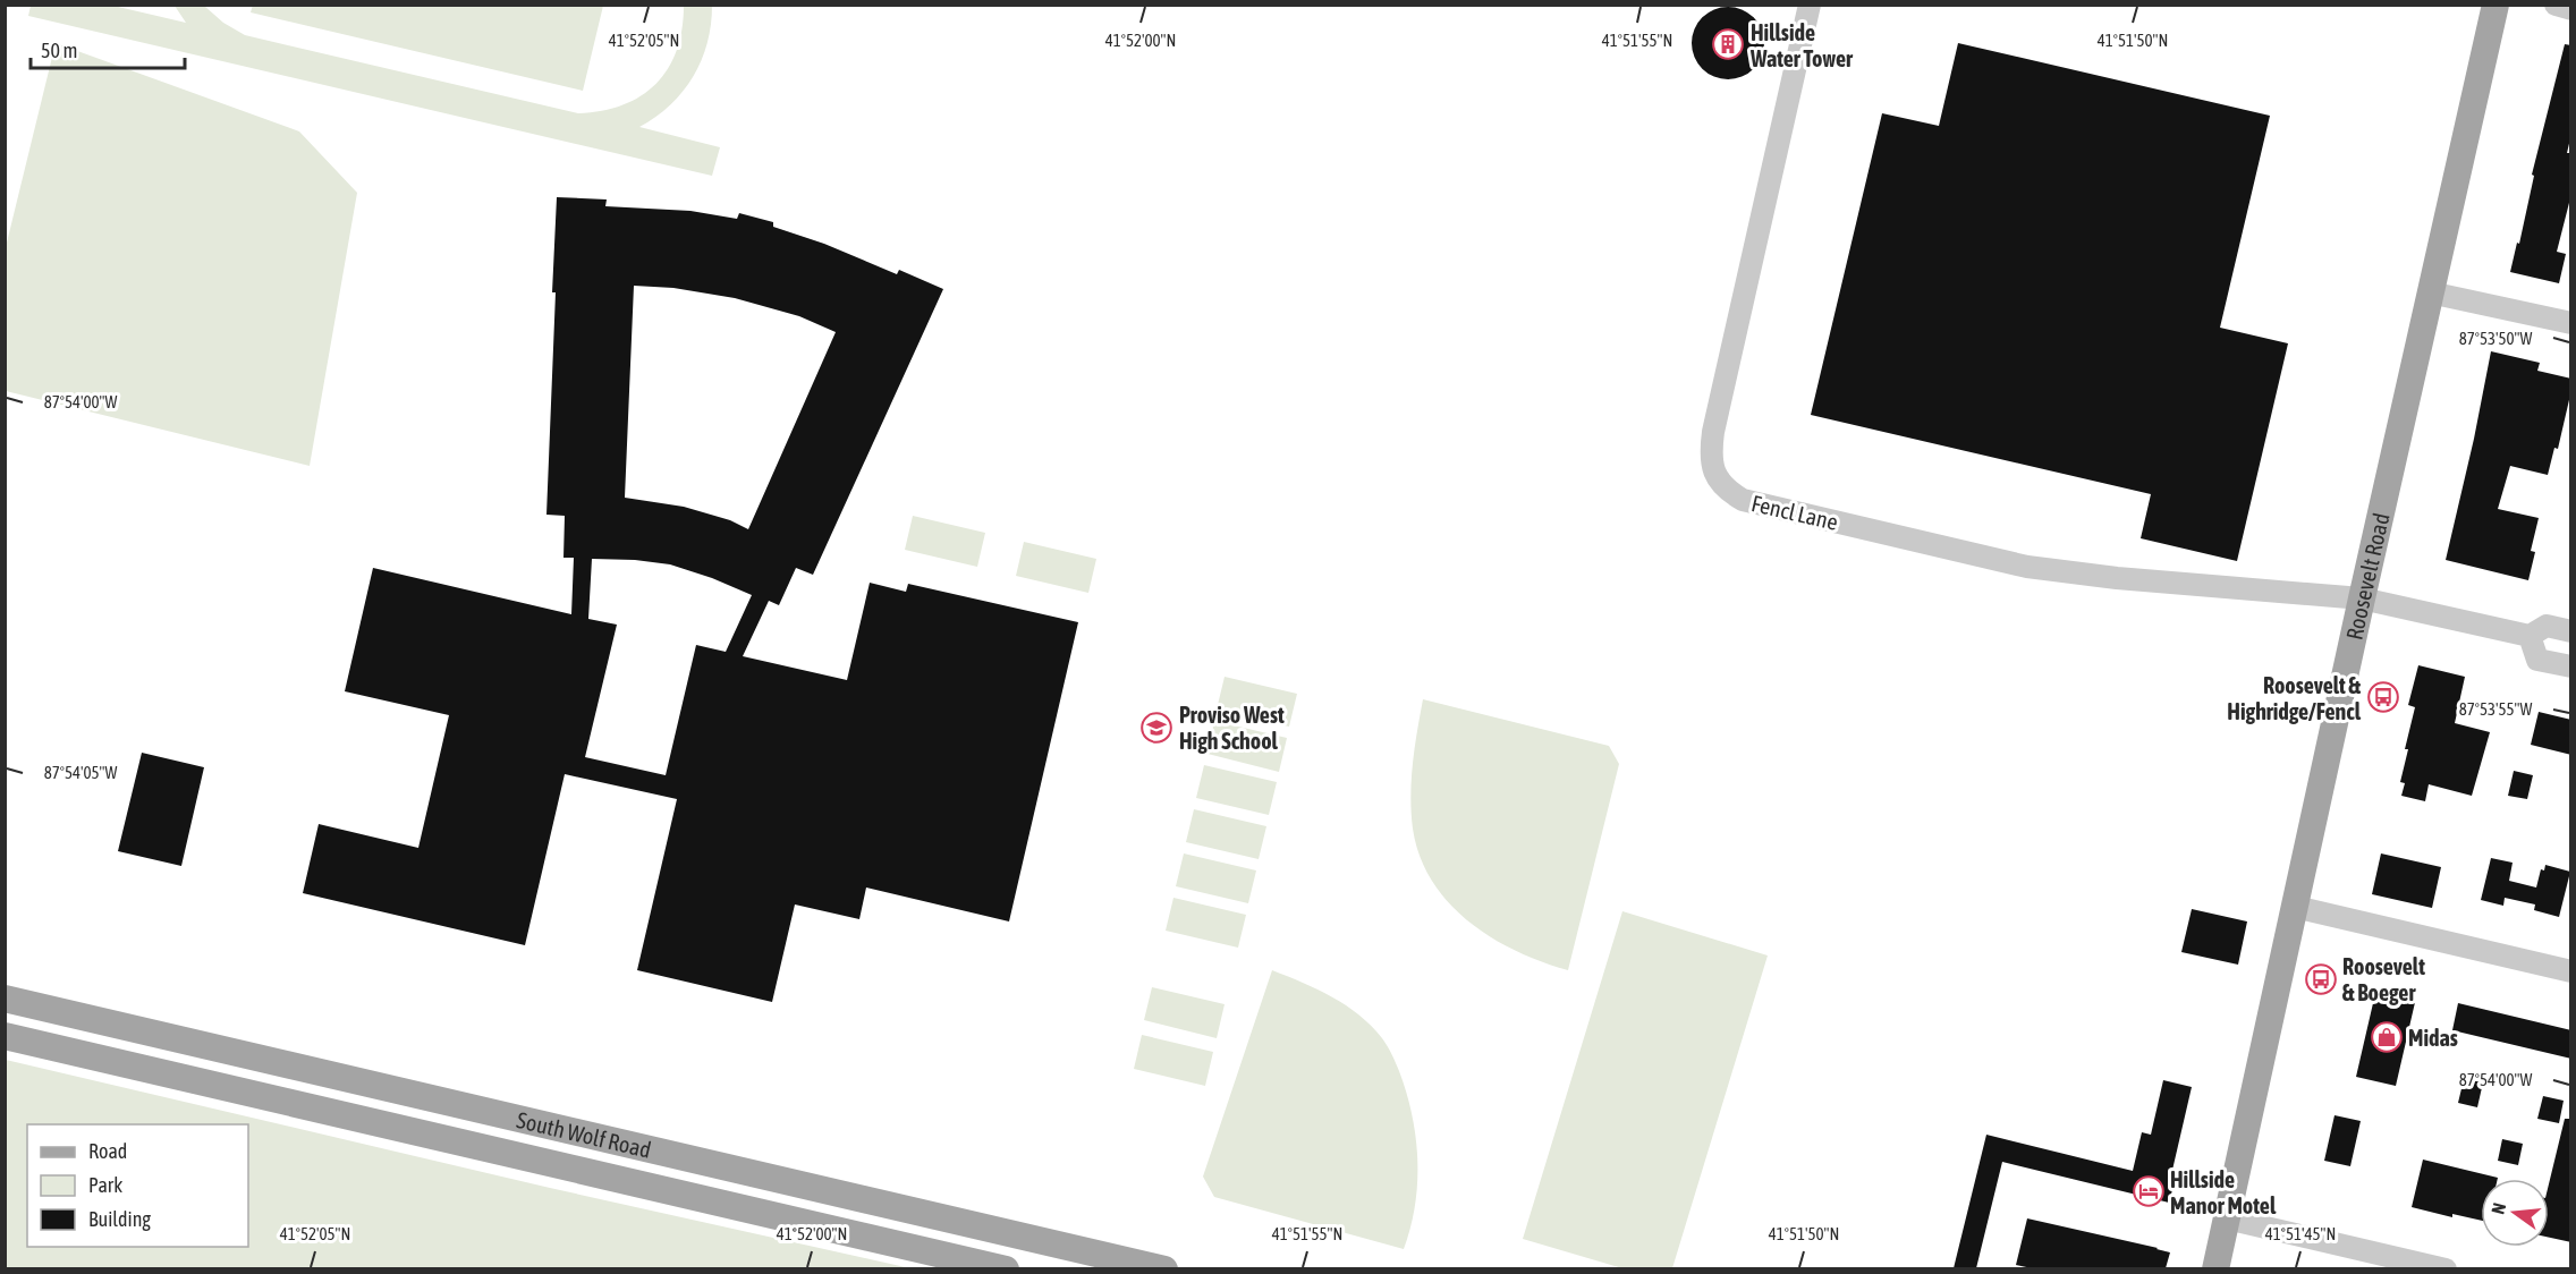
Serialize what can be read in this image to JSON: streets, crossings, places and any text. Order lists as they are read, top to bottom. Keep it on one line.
{"streets":{"main road":["Roosevelt Road","South Wolf Road"],"street":["Fencl Lane"]},"crossings":[["Fencl Lane","Roosevelt Road"]],"places":{"building":["Hillside Water Tower"],"bus stop":["Roosevelt & Highridge/Fencl","Roosevelt & Boeger"],"school or university":["Proviso West High School"],"shop":["Midas"],"hotel":["Hillside Manor Motel"]},"legend":["Road","Park","Building"],"scale_bar":"50 m","north":"left","coordinates":["41°52'05\"N","41°52'00\"N","41°51'55\"N","41°51'50\"N","87°53'50\"W","87°54'00\"W","87°53'55\"W","87°54'05\"W","41°51'45\"N"]}
